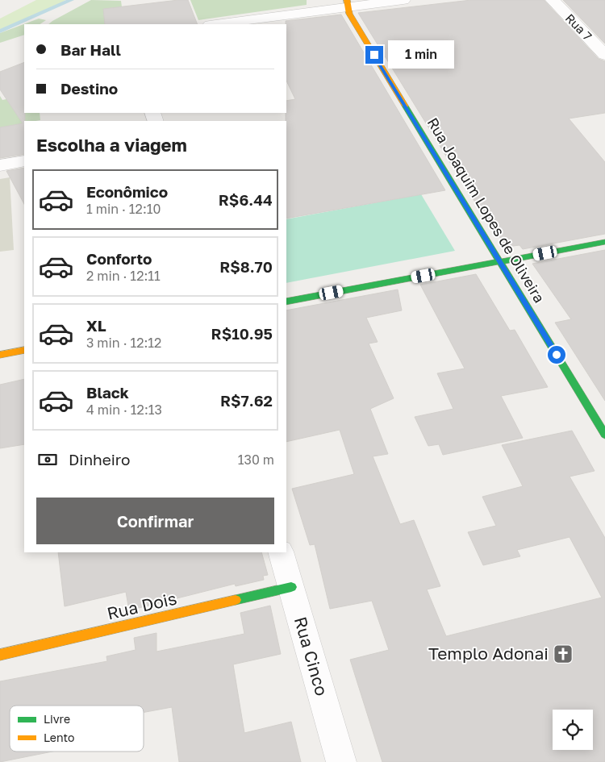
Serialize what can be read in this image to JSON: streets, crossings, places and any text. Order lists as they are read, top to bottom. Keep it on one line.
{"streets":{"street":["Rua 7","Rua Joaquim Lopes de Oliveira","Rua Dois","Rua Cinco"]},"crossings":[["Rua Dois","Rua Cinco"]],"places":{"church":["Templo Adonai"]},"legend":["Livre","Lento"],"page":{"banner":["Bar Hall","Destino"],"bubble":"1 min","heading":"Escolha a viagem","list":[{"name":"Econômico","note":"1 min · 12:10","value":"R$6.44"},{"name":"Conforto","note":"2 min · 12:11","value":"R$8.70"},{"name":"XL","note":"3 min · 12:12","value":"R$10.95"},{"name":"Black","note":"4 min · 12:13","value":"R$7.62"}],"pay":["Dinheiro","130 m"],"buttons":"Confirmar"}}
